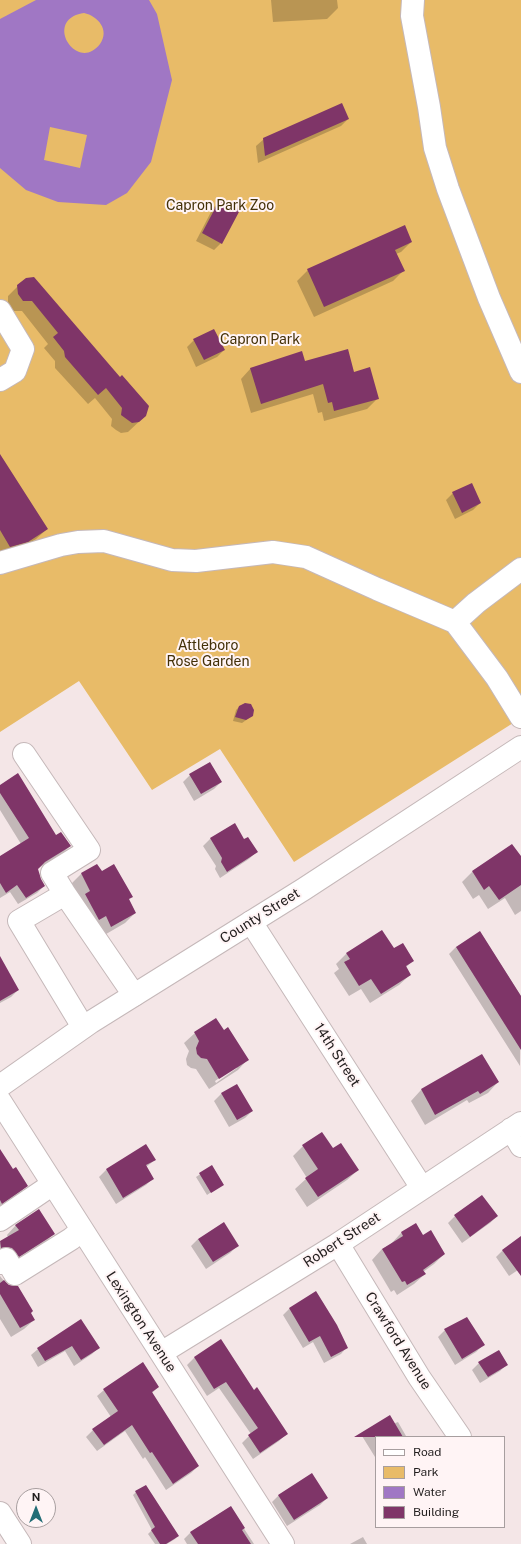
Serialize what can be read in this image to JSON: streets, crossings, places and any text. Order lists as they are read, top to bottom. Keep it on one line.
{"streets":{"main road":["County Street","14th Street","Robert Street","Lexington Avenue","Crawford Avenue"]},"crossings":[["County Street","14th Street"],["14th Street","Robert Street"],["Robert Street","Lexington Avenue"],["Robert Street","Crawford Avenue"]],"parks":["Capron Park Zoo","Capron Park","Attleboro Rose Garden"],"legend":["Road","Park","Water","Building"],"north":"top"}
